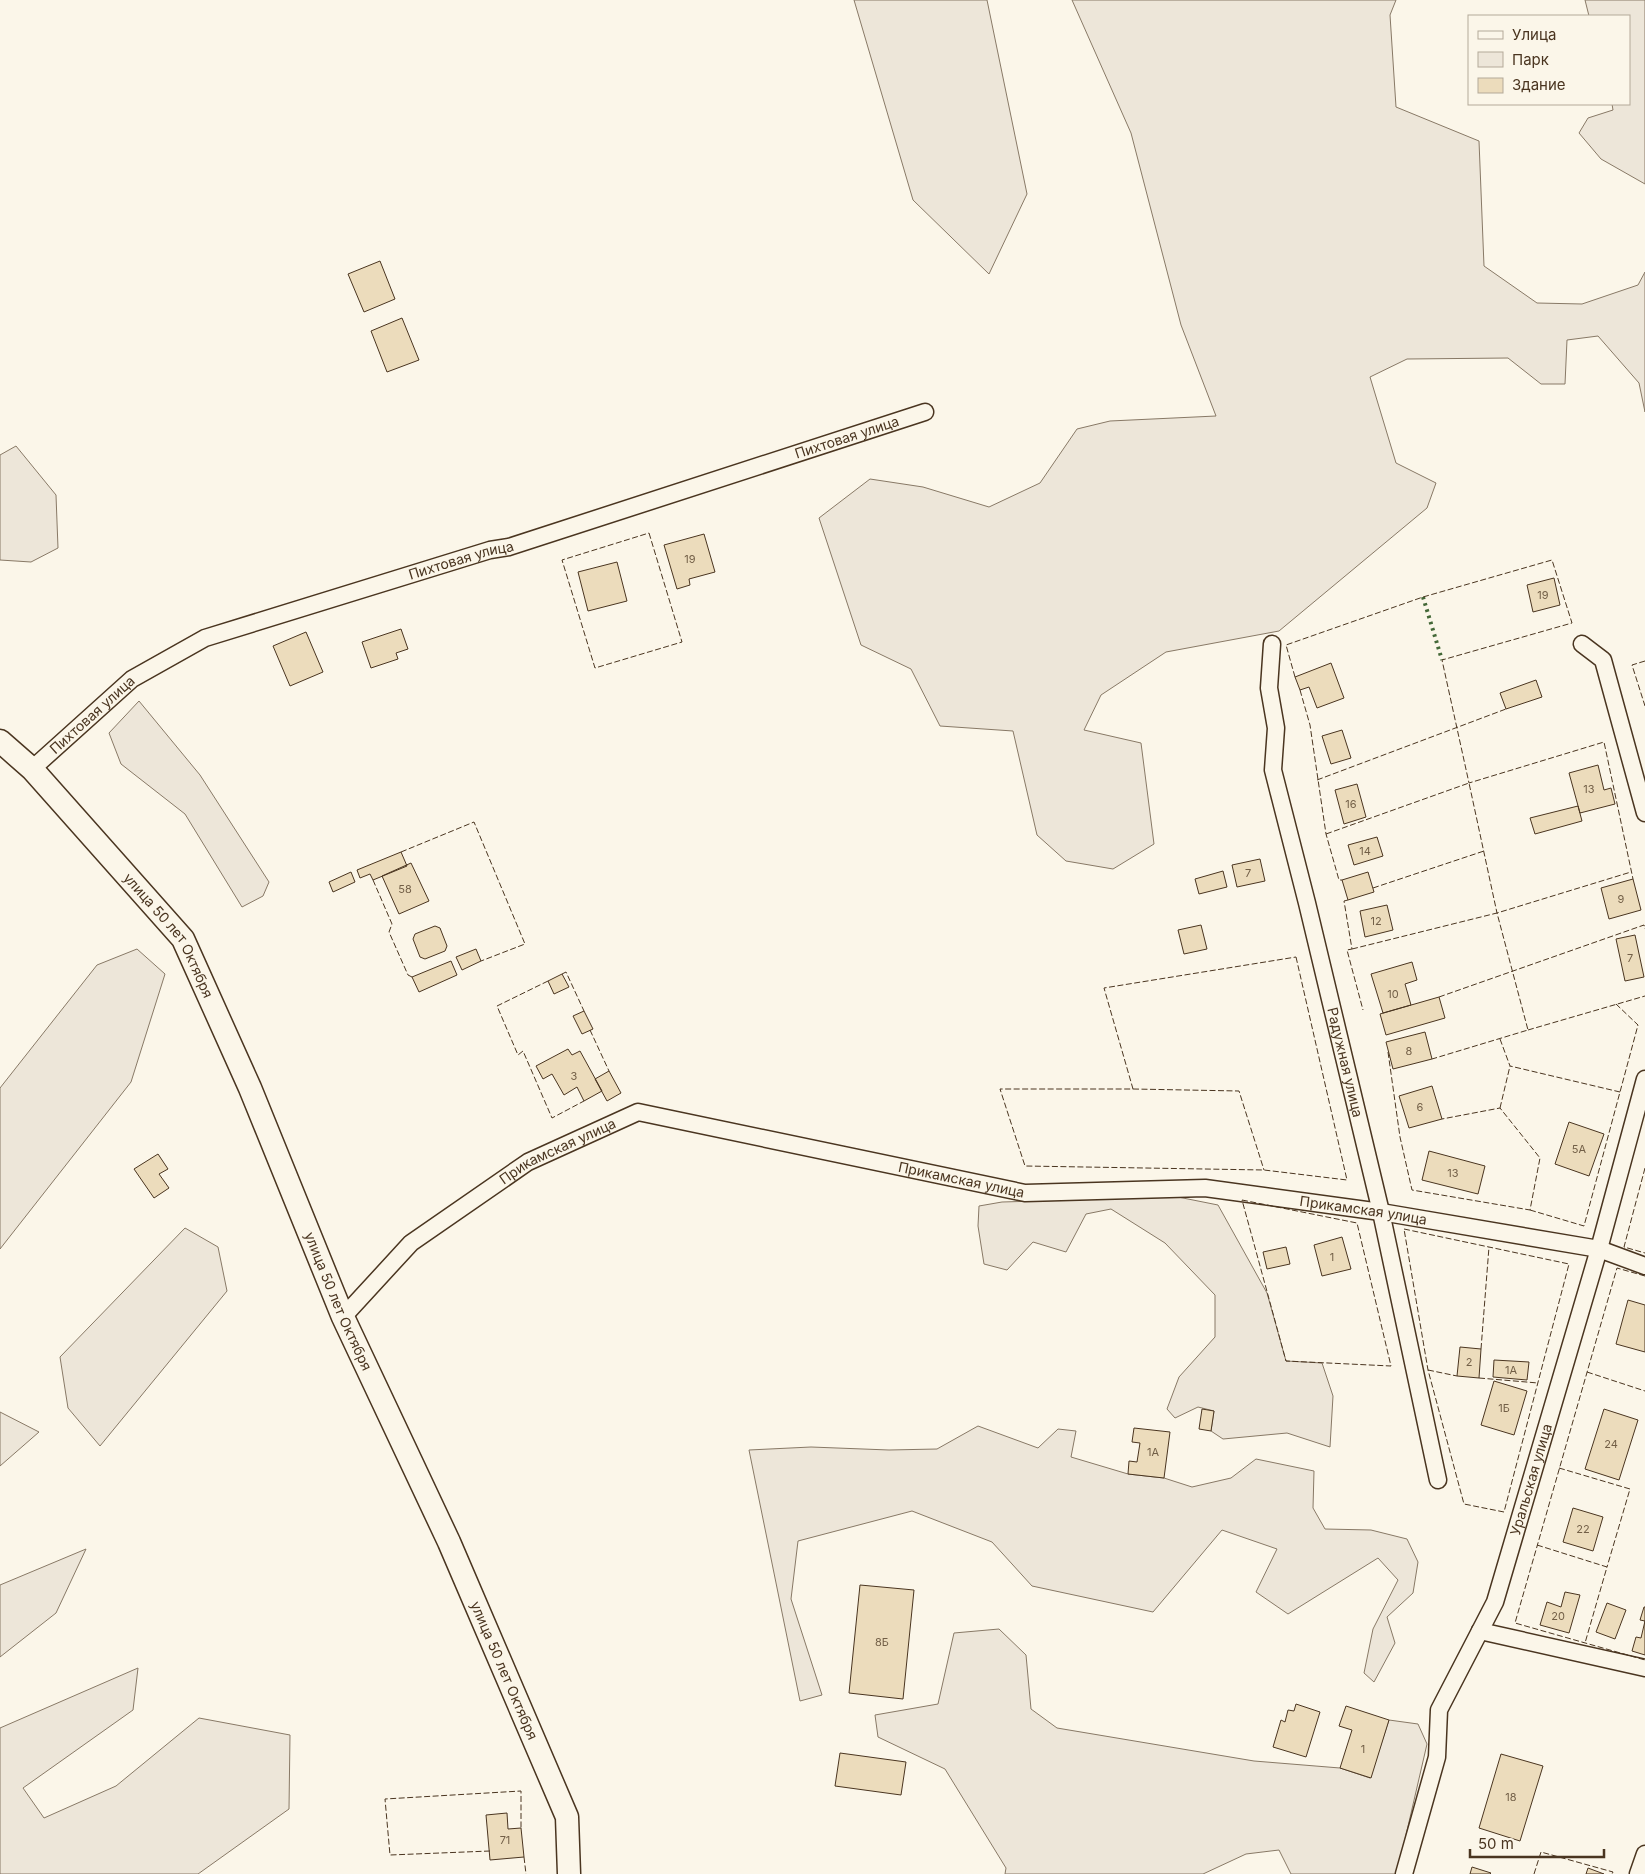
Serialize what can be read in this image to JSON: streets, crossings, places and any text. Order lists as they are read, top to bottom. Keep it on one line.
{"streets":{"main road":["улица 50 лет Октября"],"street":["Пихтовая улица","Радужная улица","Прикамская улица","Уральская улица"]},"crossings":[["Пихтовая улица","улица 50 лет Октября"],["улица 50 лет Октября","Прикамская улица"],["Радужная улица","Прикамская улица"],["Прикамская улица","Уральская улица"]],"house_numbers":["19","19","13","16","14","7","58","9","12","7","10","8","3","6","5А","13","1","2","1А","1Б","24","1А","22","20","8Б","1","18","71"],"legend":["Улица","Парк","Здание"],"scale_bar":"50 m"}
